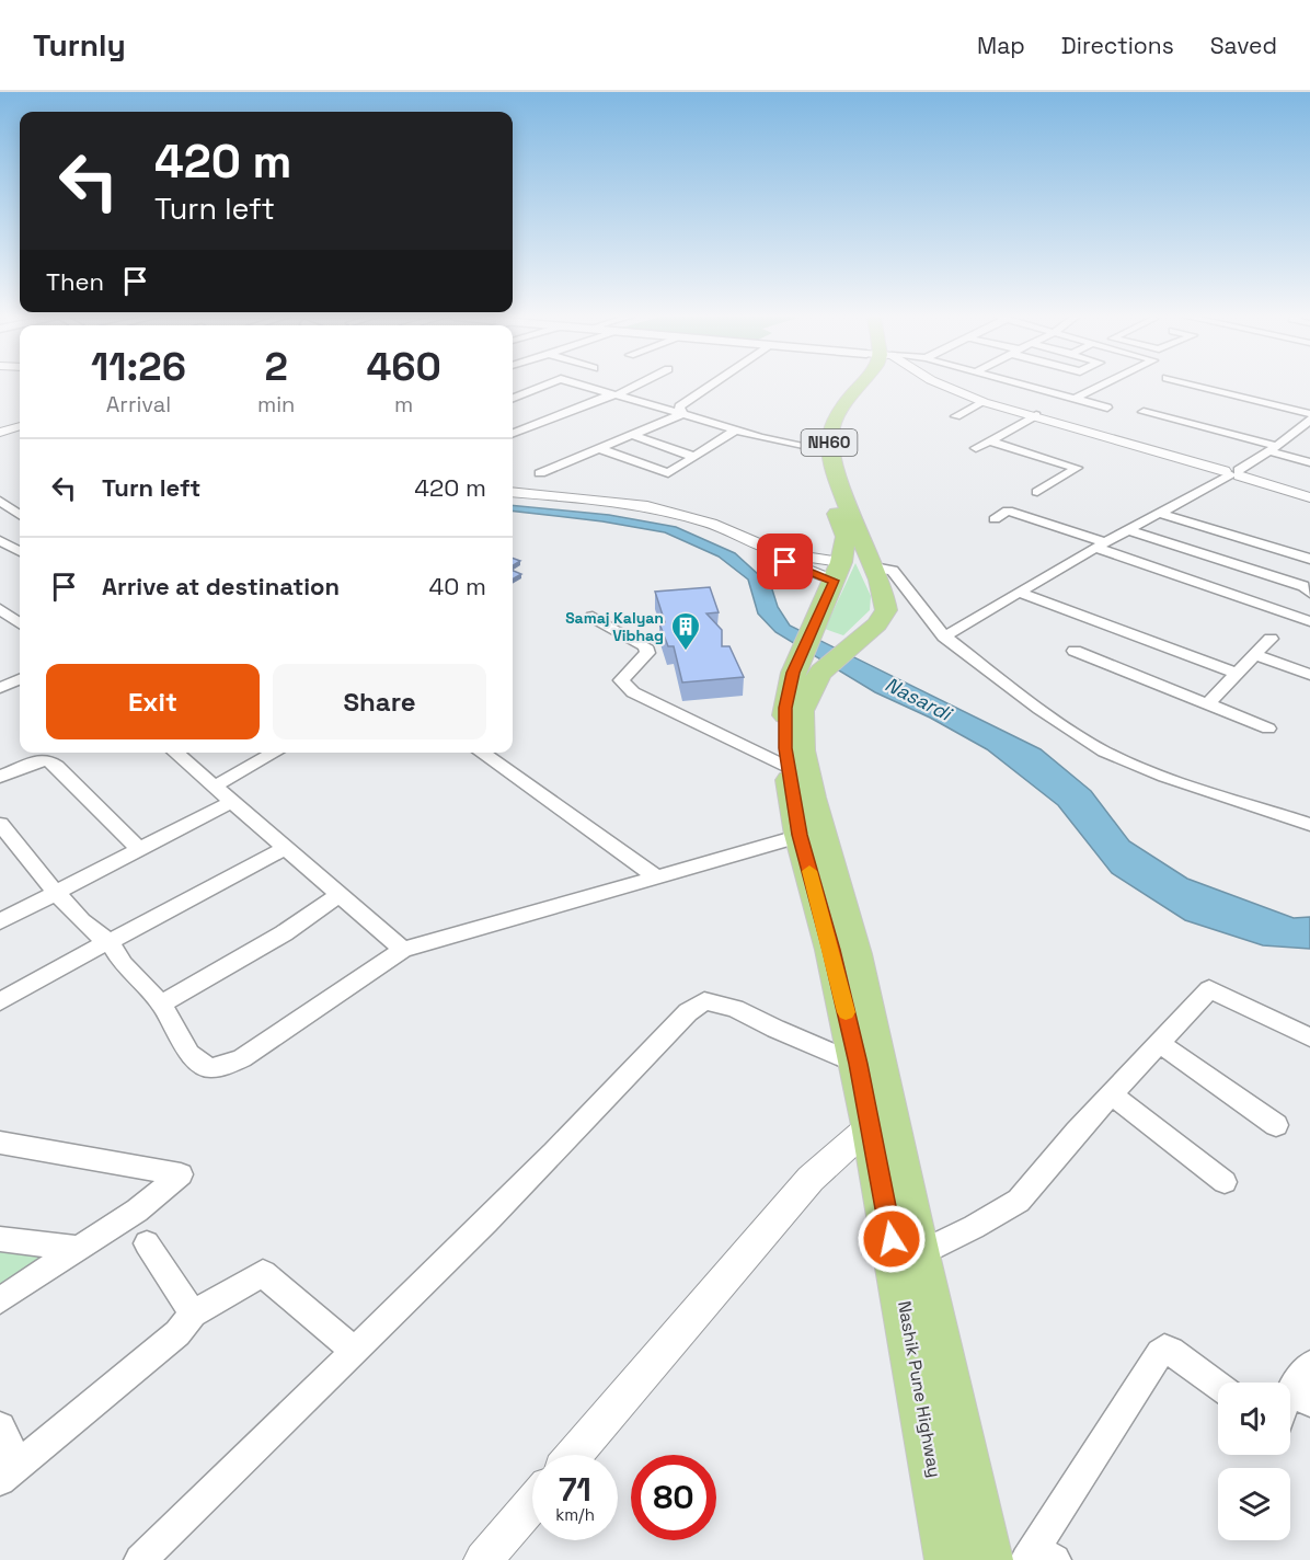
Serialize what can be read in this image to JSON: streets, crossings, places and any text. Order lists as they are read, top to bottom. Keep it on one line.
{"streets":{"highway":["NH60","Nashik Pune Highway"]},"crossings":[["NH60","Nashik Pune Highway"]],"water":["Nasardi"],"places":{"building":["Samaj Kalyan Vibhag"]},"page":{"header":"Turnly","nav":["Map","Directions","Saved"],"turn":["420 m","Turn left"],"then":"Then","eta":["11:26","Arrival","2","min","460","m"],"list":[{"name":"Turn left","value":"420 m"},{"name":"Arrive at destination","value":"40 m"}],"buttons":["Exit","Share"],"speed":"71 km/h","limit":"80"}}
